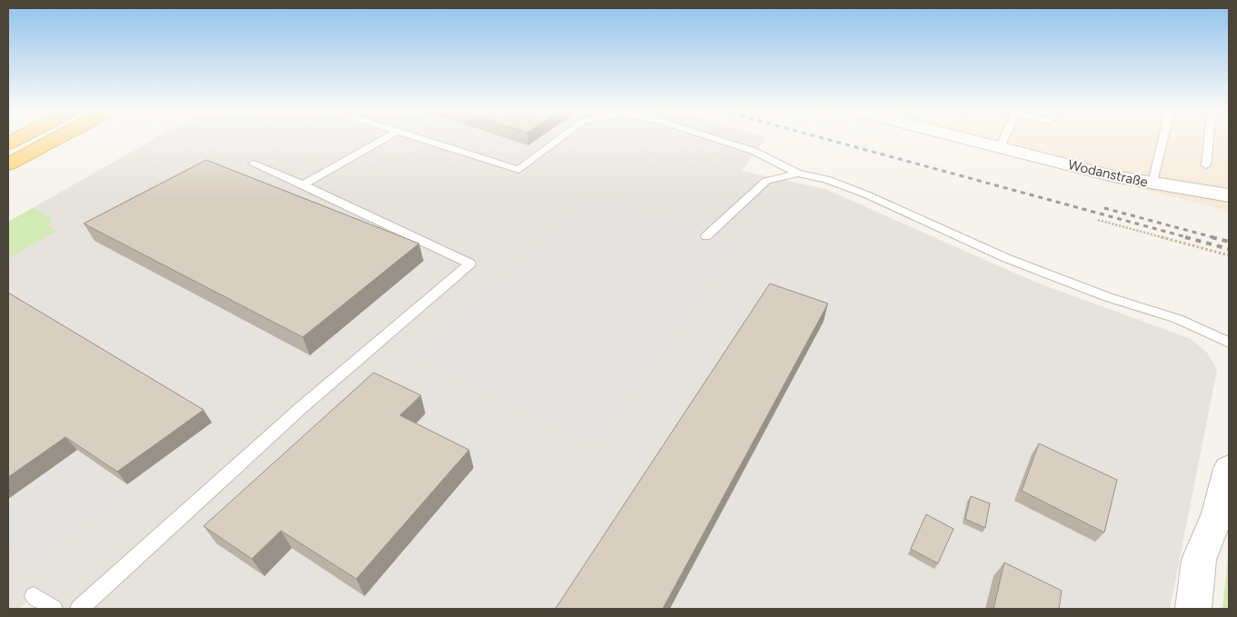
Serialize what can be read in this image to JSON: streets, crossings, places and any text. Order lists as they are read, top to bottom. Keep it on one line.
{"streets":{"street":["Wodanstraße"]}}
